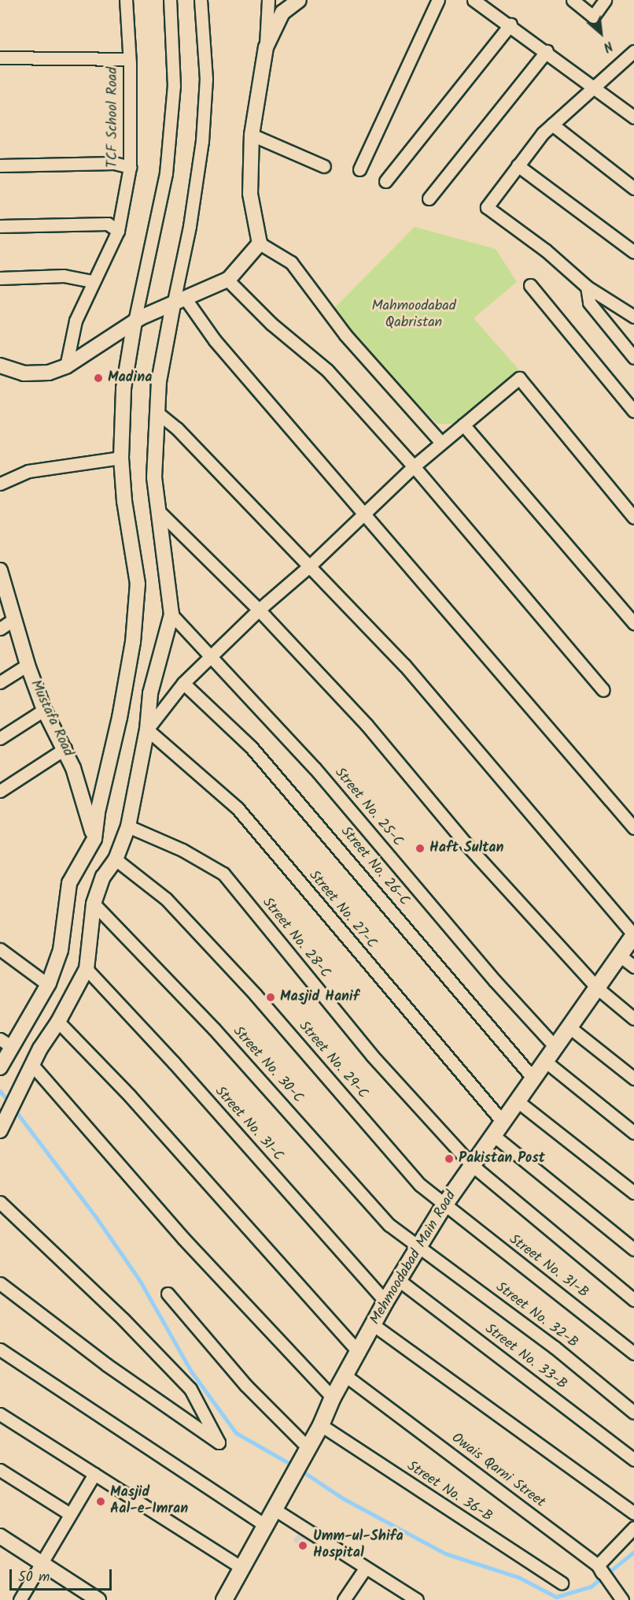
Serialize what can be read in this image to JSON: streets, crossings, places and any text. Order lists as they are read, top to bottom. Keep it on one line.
{"streets":{"main road":["Mehmoodabad Main Road"],"street":["TCF School Road","Mustafa Road","Street No. 25-C","Street No. 26-C","Street No. 27-C","Street No. 28-C","Street No. 29-C","Street No. 30-C","Street No. 31-C","Street No. 31-B","Street No. 32-B","Street No. 33-B","Owais Qarni Street","Street No. 36-B"]},"crossings":[["Street No. 25-C","Mehmoodabad Main Road"],["Street No. 26-C","Mehmoodabad Main Road"],["Street No. 27-C","Mehmoodabad Main Road"],["Street No. 28-C","Mehmoodabad Main Road"],["Street No. 29-C","Mehmoodabad Main Road"],["Street No. 29-C","Street No. 31-B"],["Street No. 30-C","Mehmoodabad Main Road"],["Street No. 30-C","Street No. 32-B"],["Street No. 31-C","Mehmoodabad Main Road"],["Mehmoodabad Main Road","Street No. 31-B"],["Mehmoodabad Main Road","Street No. 32-B"],["Mehmoodabad Main Road","Street No. 33-B"],["Mehmoodabad Main Road","Owais Qarni Street"],["Mehmoodabad Main Road","Street No. 36-B"]],"parks":["Mahmoodabad Qabristan"],"places":["Madina","Haft Sultan","Masjid Hanif","Pakistan Post","Masjid Aal-e-Imran","Umm-ul-Shifa Hospital"],"scale_bar":"50 m","north":"bottom right"}
